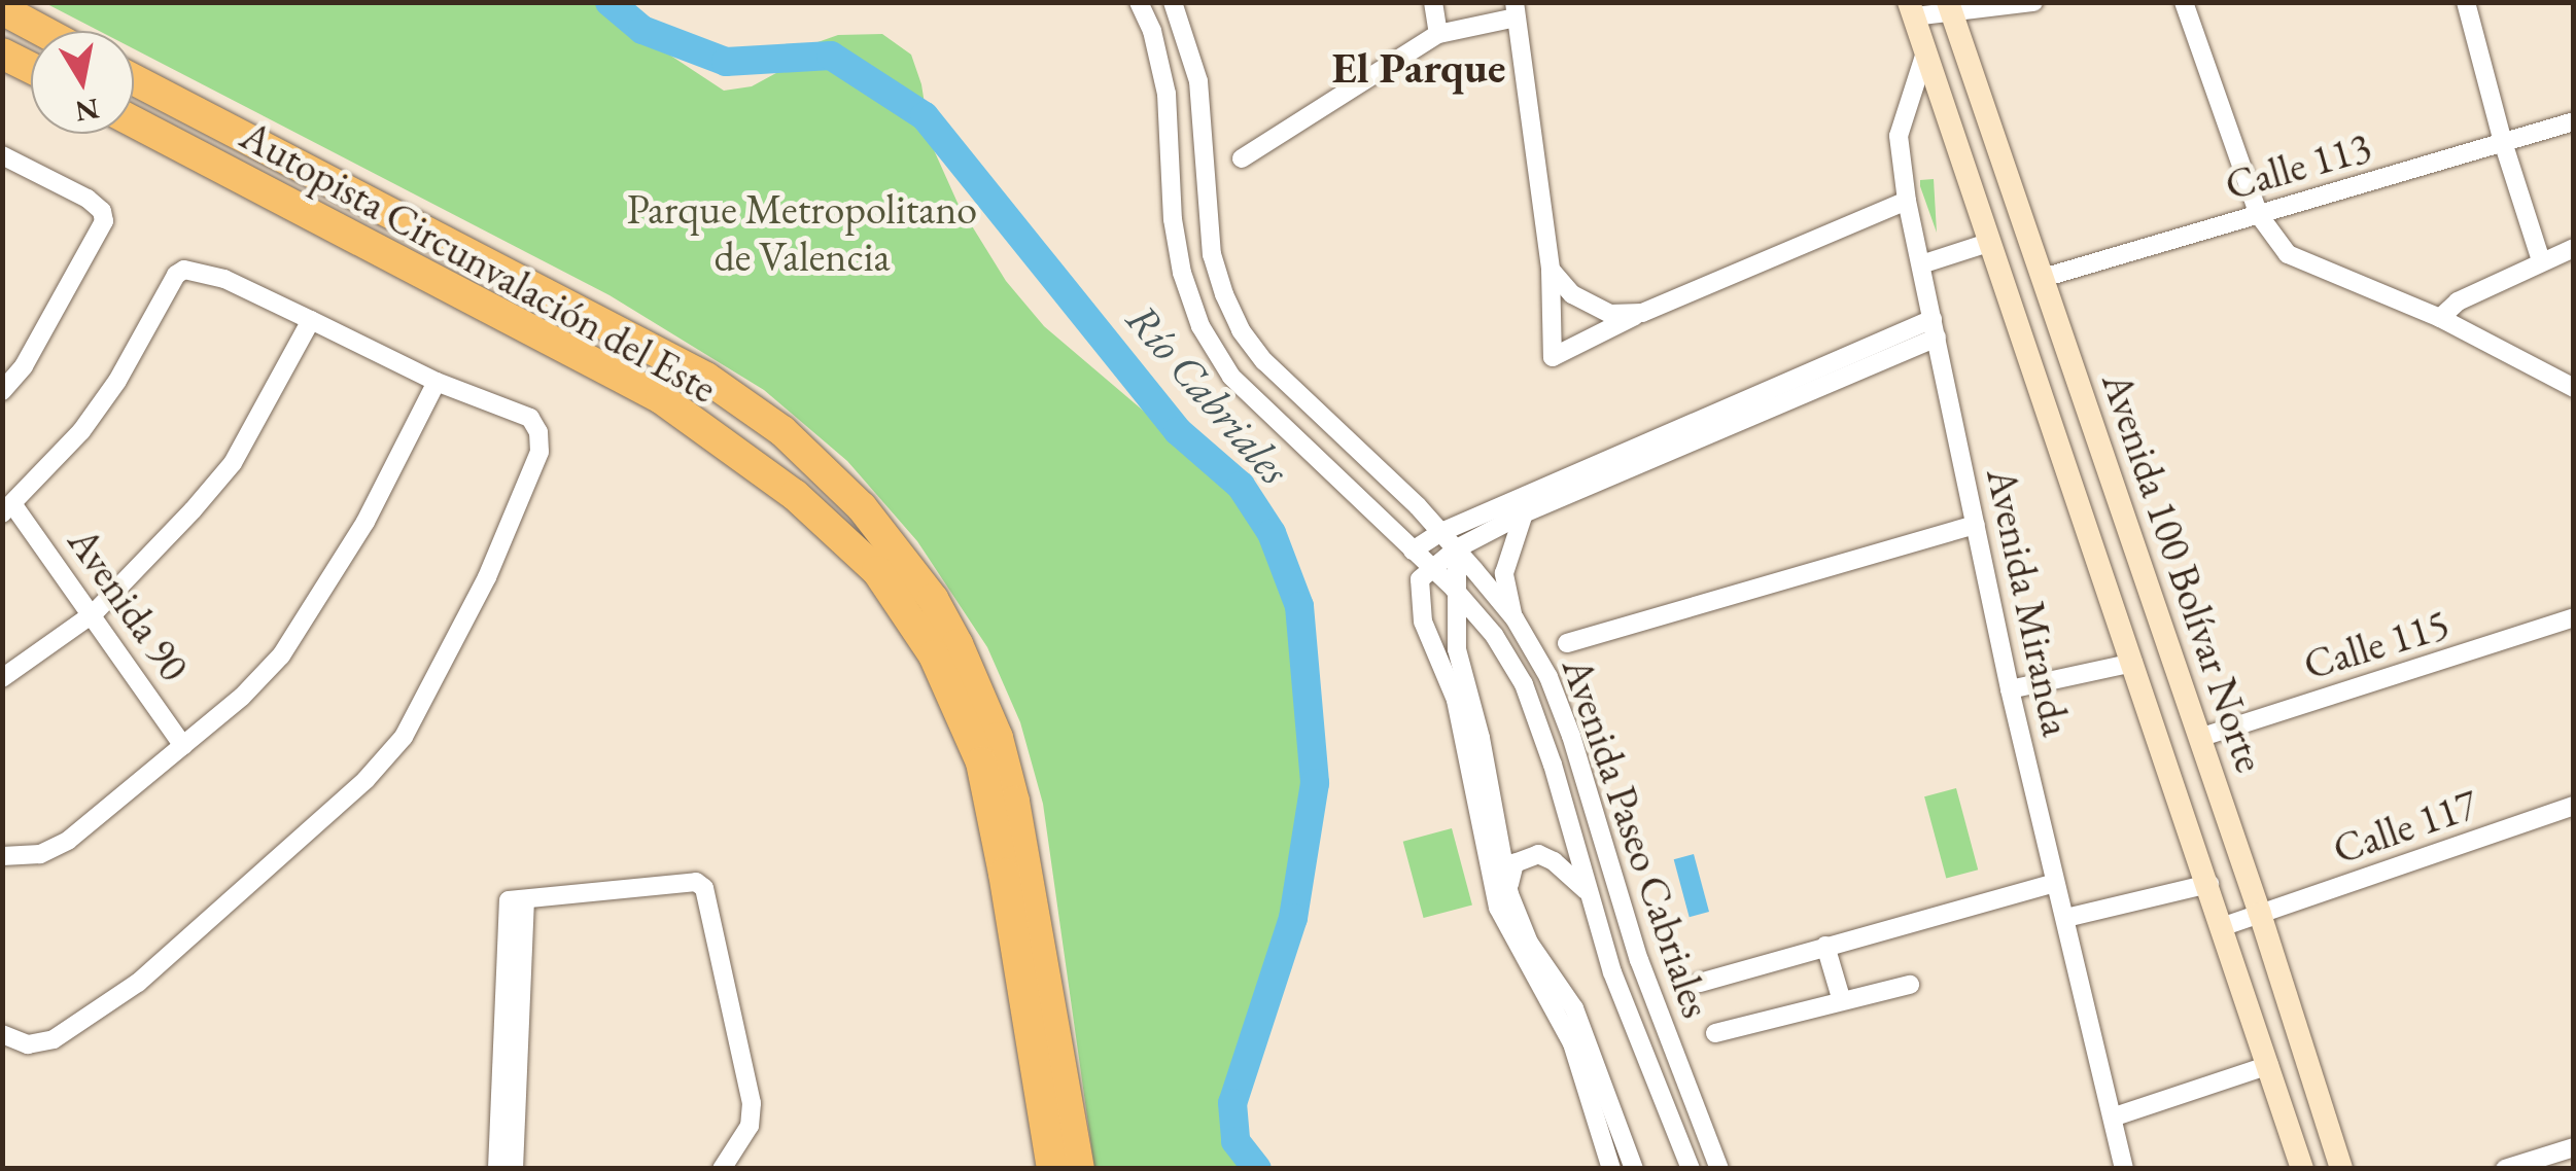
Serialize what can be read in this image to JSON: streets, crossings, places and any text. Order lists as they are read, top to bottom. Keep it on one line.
{"streets":{"highway":["Autopista Circunvalación del Este"],"main road":["Avenida 100 Bolívar Norte"],"street":["Calle 113","Avenida Miranda","Avenida 90","Calle 115","Calle 117","Avenida Paseo Cabriales"]},"crossings":[["Calle 113","Avenida 100 Bolívar Norte"],["Avenida 100 Bolívar Norte","Avenida Miranda"],["Avenida 100 Bolívar Norte","Calle 115"],["Avenida 100 Bolívar Norte","Calle 117"]],"districts":["El Parque"],"water":["Río Cabriales"],"parks":["Parque Metropolitano de Valencia"],"north":"bottom"}
